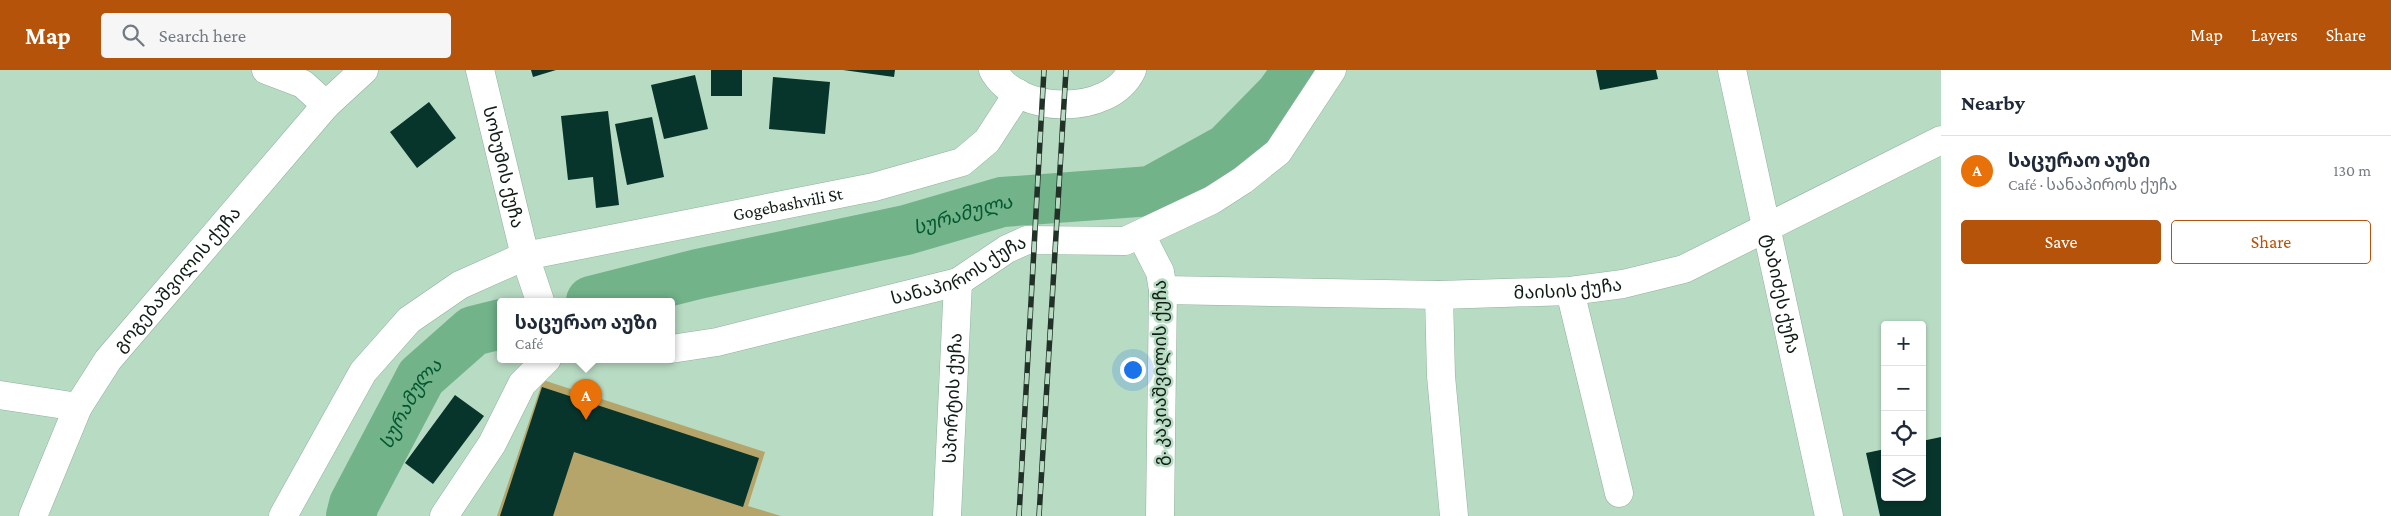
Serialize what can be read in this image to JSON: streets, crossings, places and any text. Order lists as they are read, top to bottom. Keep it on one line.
{"streets":{"street":["სოხუმის ქუჩა","Gogebashvili St","სანაპიროს ქუჩა","გოგებაშვილის ქუჩა","მაისის ქუჩა","ტაბიძეს ქუჩა","გ. კაკიაშვილის ქუჩა","სპორტის ქუჩა"]},"crossings":[["სოხუმის ქუჩა","Gogebashvili St"],["სანაპიროს ქუჩა","გ. კაკიაშვილის ქუჩა"],["სანაპიროს ქუჩა","სპორტის ქუჩა"],["მაისის ქუჩა","ტაბიძეს ქუჩა"],["მაისის ქუჩა","გ. კაკიაშვილის ქუჩა"]],"water":["სურამულა"],"page":{"header":"Map","search":"Search here","nav":["Map","Layers","Share"],"heading":"Nearby","list":[{"mark":"A","name":"საცურაო აუზი","note":"Café · სანაპიროს ქუჩა","value":"130 m"}],"buttons":["Save","Share"],"popup":["საცურაო აუზი","Café"],"map_buttons":["+","−"],"pins":"A"}}
